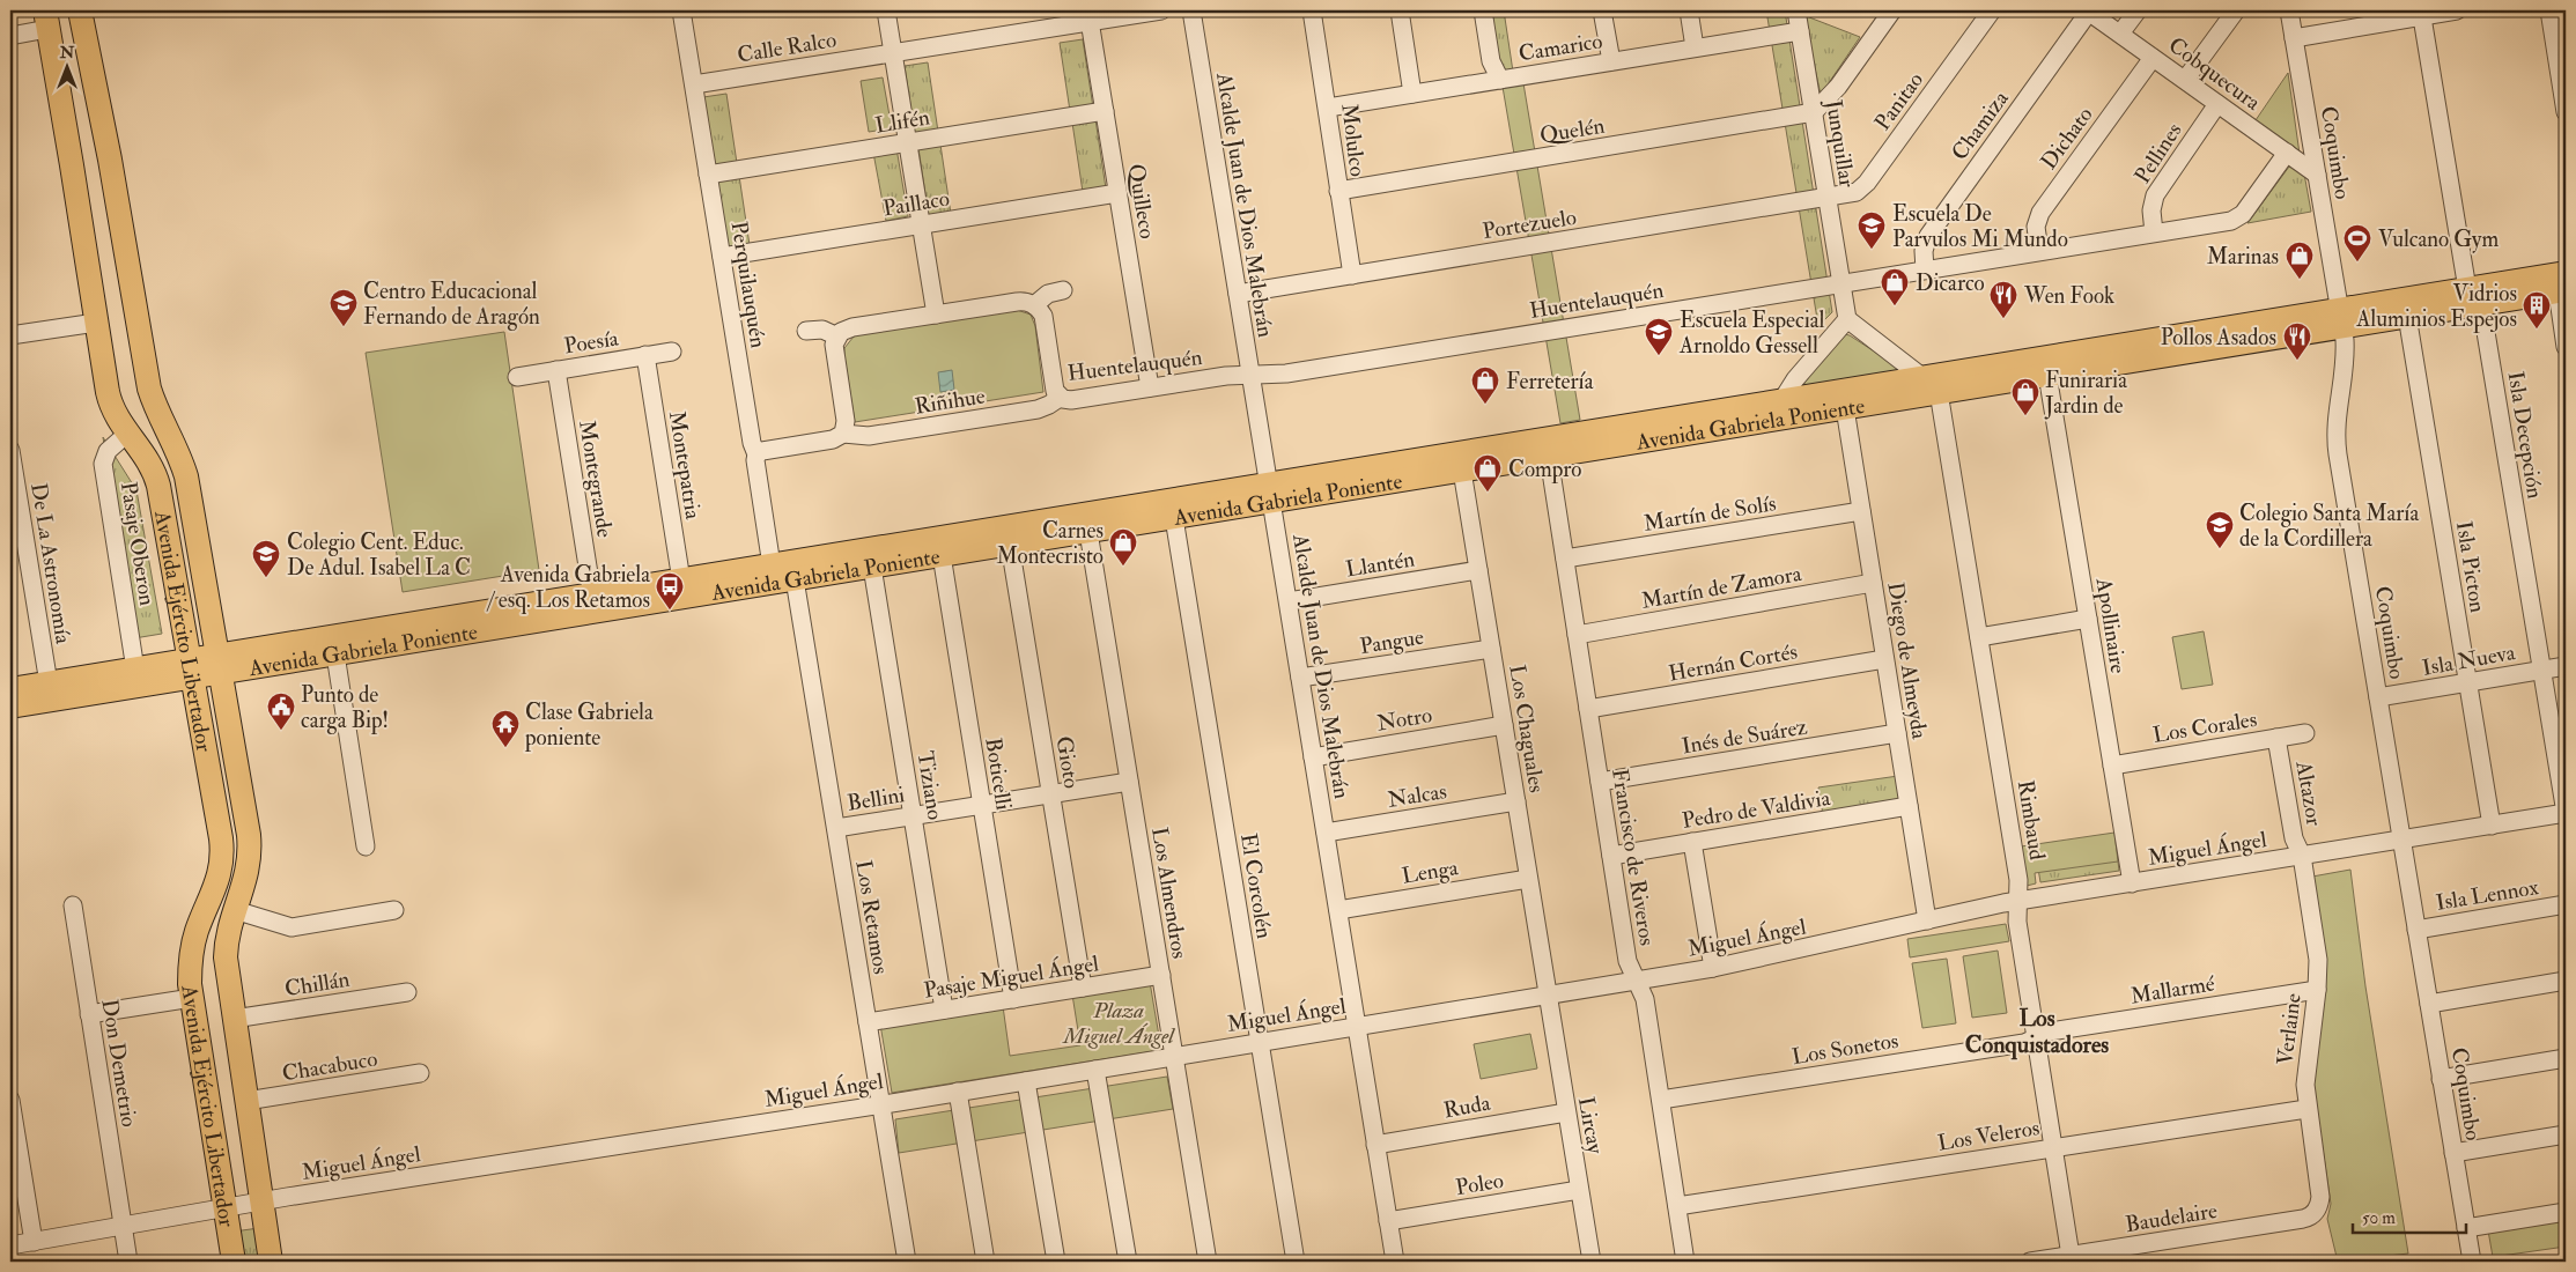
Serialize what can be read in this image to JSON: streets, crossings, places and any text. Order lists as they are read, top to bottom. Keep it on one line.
{"streets":{"main road":["Avenida Gabriela Poniente","Avenida Ejército Libertador"],"street":["Calle Ralco","Camarico","Cobquecura","Panitao","Llifén","Chamiza","Quelén","Dichato","Molulco","Junquillar","Pellines","Coquimbo","Quilleco","Paillaco","Alcalde Juan de Dios Malebrán","Portezuelo","Perquilauquén","Huentelauquén","Poesía","Riñihue","Isla Decepción","Montepatria","Montegrande","Martín de Solís","Pasaje Oberon","De La Astronomía","Llantén","Isla Picton","Martín de Zamora","Apollinaire","Pangue","Isla Nueva","Diego de Almeyda","Hernán Cortés","Notro","Los Corales","Los Chaguales","Inés de Suárez","Gioto","Boticelli","Tiziano","Altazor","Nalcas","Bellini","Pedro de Valdivia","Rimbaud","Miguel Ángel","Francisco de Riveros","Lenga","El Corcolén","Los Almendros","Isla Lennox","Los Retamos","Pasaje Miguel Ángel","Chillán","Mallarmé","Verlaine","Los Sonetos","Don Demetrio","Chacabuco","Ruda","Lircay","Los Veleros","Poleo","Baudelaire"]},"crossings":[["Calle Ralco","Quilleco"],["Calle Ralco","Perquilauquén"],["Camarico","Molulco"],["Camarico","Junquillar"],["Cobquecura","Chamiza"],["Cobquecura","Dichato"],["Cobquecura","Pellines"],["Cobquecura","Coquimbo"],["Cobquecura","Huentelauquén"],["Panitao","Junquillar"],["Panitao","Portezuelo"],["Llifén","Quilleco"],["Llifén","Perquilauquén"],["Chamiza","Huentelauquén"],["Quelén","Molulco"],["Quelén","Junquillar"],["Dichato","Huentelauquén"],["Molulco","Portezuelo"],["Junquillar","Portezuelo"],["Junquillar","Huentelauquén"],["Pellines","Huentelauquén"],["Coquimbo","Avenida Gabriela Poniente"],["Coquimbo","Isla Nueva"],["Coquimbo","Miguel Ángel"],["Coquimbo","Isla Lennox"],["Quilleco","Paillaco"],["Quilleco","Huentelauquén"],["Paillaco","Perquilauquén"],["Alcalde Juan de Dios Malebrán","Portezuelo"],["Alcalde Juan de Dios Malebrán","Huentelauquén"],["Alcalde Juan de Dios Malebrán","Avenida Gabriela Poniente"],["Alcalde Juan de Dios Malebrán","Llantén"],["Alcalde Juan de Dios Malebrán","Pangue"],["Alcalde Juan de Dios Malebrán","Notro"],["Alcalde Juan de Dios Malebrán","Nalcas"],["Alcalde Juan de Dios Malebrán","Miguel Ángel"],["Alcalde Juan de Dios Malebrán","Lenga"],["Alcalde Juan de Dios Malebrán","Ruda"],["Alcalde Juan de Dios Malebrán","Poleo"],["Perquilauquén","Avenida Gabriela Poniente"],["Huentelauquén","Riñihue"],["Poesía","Montepatria"],["Poesía","Montegrande"],["Avenida Gabriela Poniente","Isla Decepción"],["Avenida Gabriela Poniente","Montepatria"],["Avenida Gabriela Poniente","Montegrande"],["Avenida Gabriela Poniente","Pasaje Oberon"],["Avenida Gabriela Poniente","De La Astronomía"],["Avenida Gabriela Poniente","Isla Picton"],["Avenida Gabriela Poniente","Apollinaire"],["Avenida Gabriela Poniente","Avenida Ejército Libertador"],["Avenida Gabriela Poniente","Diego de Almeyda"],["Avenida Gabriela Poniente","Los Chaguales"],["Avenida Gabriela Poniente","Gioto"],["Avenida Gabriela Poniente","Boticelli"],["Avenida Gabriela Poniente","Tiziano"],["Avenida Gabriela Poniente","Rimbaud"],["Avenida Gabriela Poniente","Francisco de Riveros"],["Avenida Gabriela Poniente","El Corcolén"],["Avenida Gabriela Poniente","Los Almendros"],["Avenida Gabriela Poniente","Los Retamos"],["Isla Decepción","Isla Nueva"],["Isla Decepción","Miguel Ángel"],["Martín de Solís","Diego de Almeyda"],["Martín de Solís","Francisco de Riveros"],["Pasaje Oberon","Avenida Ejército Libertador"],["Llantén","Los Chaguales"],["Isla Picton","Isla Nueva"],["Isla Picton","Miguel Ángel"],["Martín de Zamora","Diego de Almeyda"],["Martín de Zamora","Francisco de Riveros"],["Apollinaire","Los Corales"],["Apollinaire","Miguel Ángel"],["Avenida Ejército Libertador","Miguel Ángel"],["Avenida Ejército Libertador","Chillán"],["Avenida Ejército Libertador","Chacabuco"],["Pangue","Los Chaguales"],["Diego de Almeyda","Hernán Cortés"],["Diego de Almeyda","Inés de Suárez"],["Diego de Almeyda","Pedro de Valdivia"],["Diego de Almeyda","Miguel Ángel"],["Hernán Cortés","Francisco de Riveros"],["Notro","Los Chaguales"],["Los Corales","Altazor"],["Los Chaguales","Nalcas"],["Los Chaguales","Miguel Ángel"],["Los Chaguales","Lenga"],["Los Chaguales","Lircay"],["Inés de Suárez","Francisco de Riveros"],["Gioto","Bellini"],["Gioto","Pasaje Miguel Ángel"],["Boticelli","Bellini"],["Boticelli","Pasaje Miguel Ángel"],["Tiziano","Bellini"],["Tiziano","Pasaje Miguel Ángel"],["Altazor","Miguel Ángel"],["Altazor","Verlaine"],["Bellini","Los Almendros"],["Bellini","Los Retamos"],["Pedro de Valdivia","Francisco de Riveros"],["Rimbaud","Miguel Ángel"],["Rimbaud","Mallarmé"],["Rimbaud","Los Sonetos"],["Rimbaud","Los Veleros"],["Rimbaud","Baudelaire"],["Miguel Ángel","Francisco de Riveros"],["Miguel Ángel","El Corcolén"],["Miguel Ángel","Los Almendros"],["Miguel Ángel","Los Retamos"],["Miguel Ángel","Verlaine"],["Miguel Ángel","Don Demetrio"],["Miguel Ángel","Lircay"],["Francisco de Riveros","Los Sonetos"],["Francisco de Riveros","Los Veleros"],["Los Almendros","Pasaje Miguel Ángel"],["Los Retamos","Pasaje Miguel Ángel"],["Mallarmé","Verlaine"],["Mallarmé","Los Sonetos"],["Verlaine","Los Veleros"],["Verlaine","Baudelaire"],["Ruda","Lircay"],["Lircay","Poleo"]],"districts":["Los Conquistadores"],"parks":["Plaza Miguel Ángel"],"places":{"school or university":["Escuela De Parvulos Mi Mundo","Centro Educacional Fernando de Aragón","Escuela Especial Arnoldo Gessell","Colegio Santa María de la Cordillera","Colegio Cent. Educ. De Adul. Isabel La C"],"sports":["Vulcano Gym"],"shop":["Marinas","Dicarco","Ferretería","Funiraria Jardin de","Compro","Carnes Montecristo"],"restaurant":["Wen Fook","Pollos Asados"],"building":["Vidrios Aluminios Espejos"],"bus stop":["Avenida Gabriela / esq. Los Retamos"],"public building":["Punto de carga Bip!"],"temple":["Clase Gabriela poniente"]},"scale_bar":"50 m","north":"top"}
